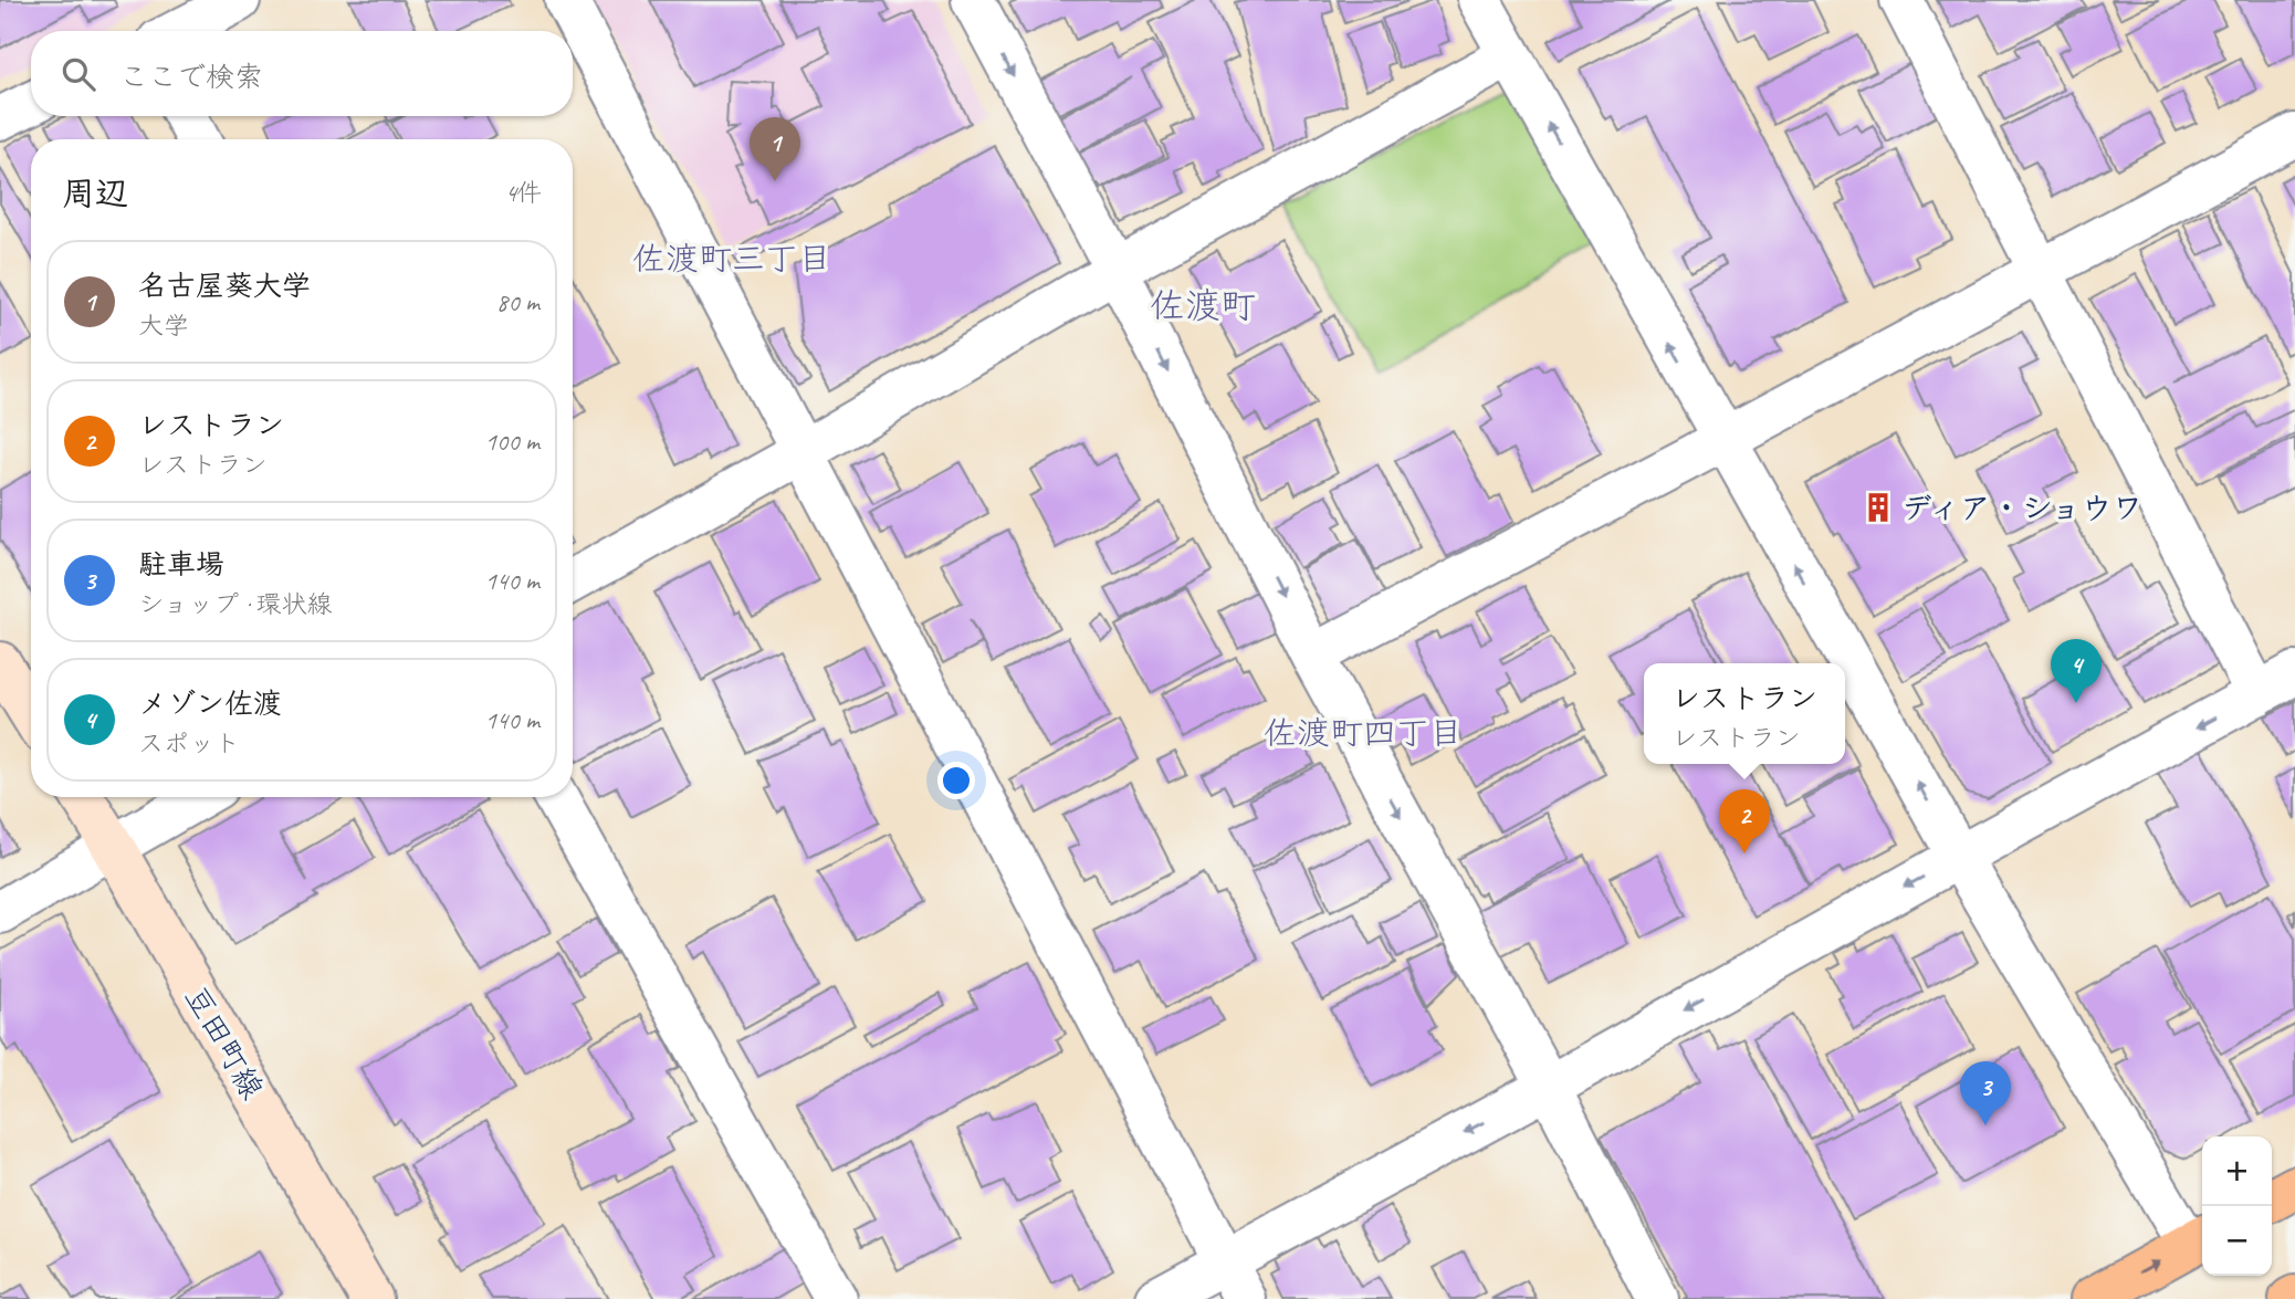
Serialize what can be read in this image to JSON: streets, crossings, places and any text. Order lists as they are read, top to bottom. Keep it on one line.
{"streets":{"street":["豆田町線"]},"districts":["佐渡町三丁目","佐渡町","佐渡町四丁目"],"places":{"building":["ディア・ショウワ"]},"page":{"search":"ここで検索","pins":["1","4","2","3"],"heading":["周辺","4件"],"list":[{"mark":"1","name":"名古屋葵大学","note":"大学","value":"80 m"},{"mark":"2","name":"レストラン","note":"レストラン","value":"100 m"},{"mark":"3","name":"駐車場","note":"ショップ · 環状線","value":"140 m"},{"mark":"4","name":"メゾン佐渡","note":"スポット","value":"140 m"}],"popup":["レストラン","レストラン"],"map_buttons":["+","−"]}}
